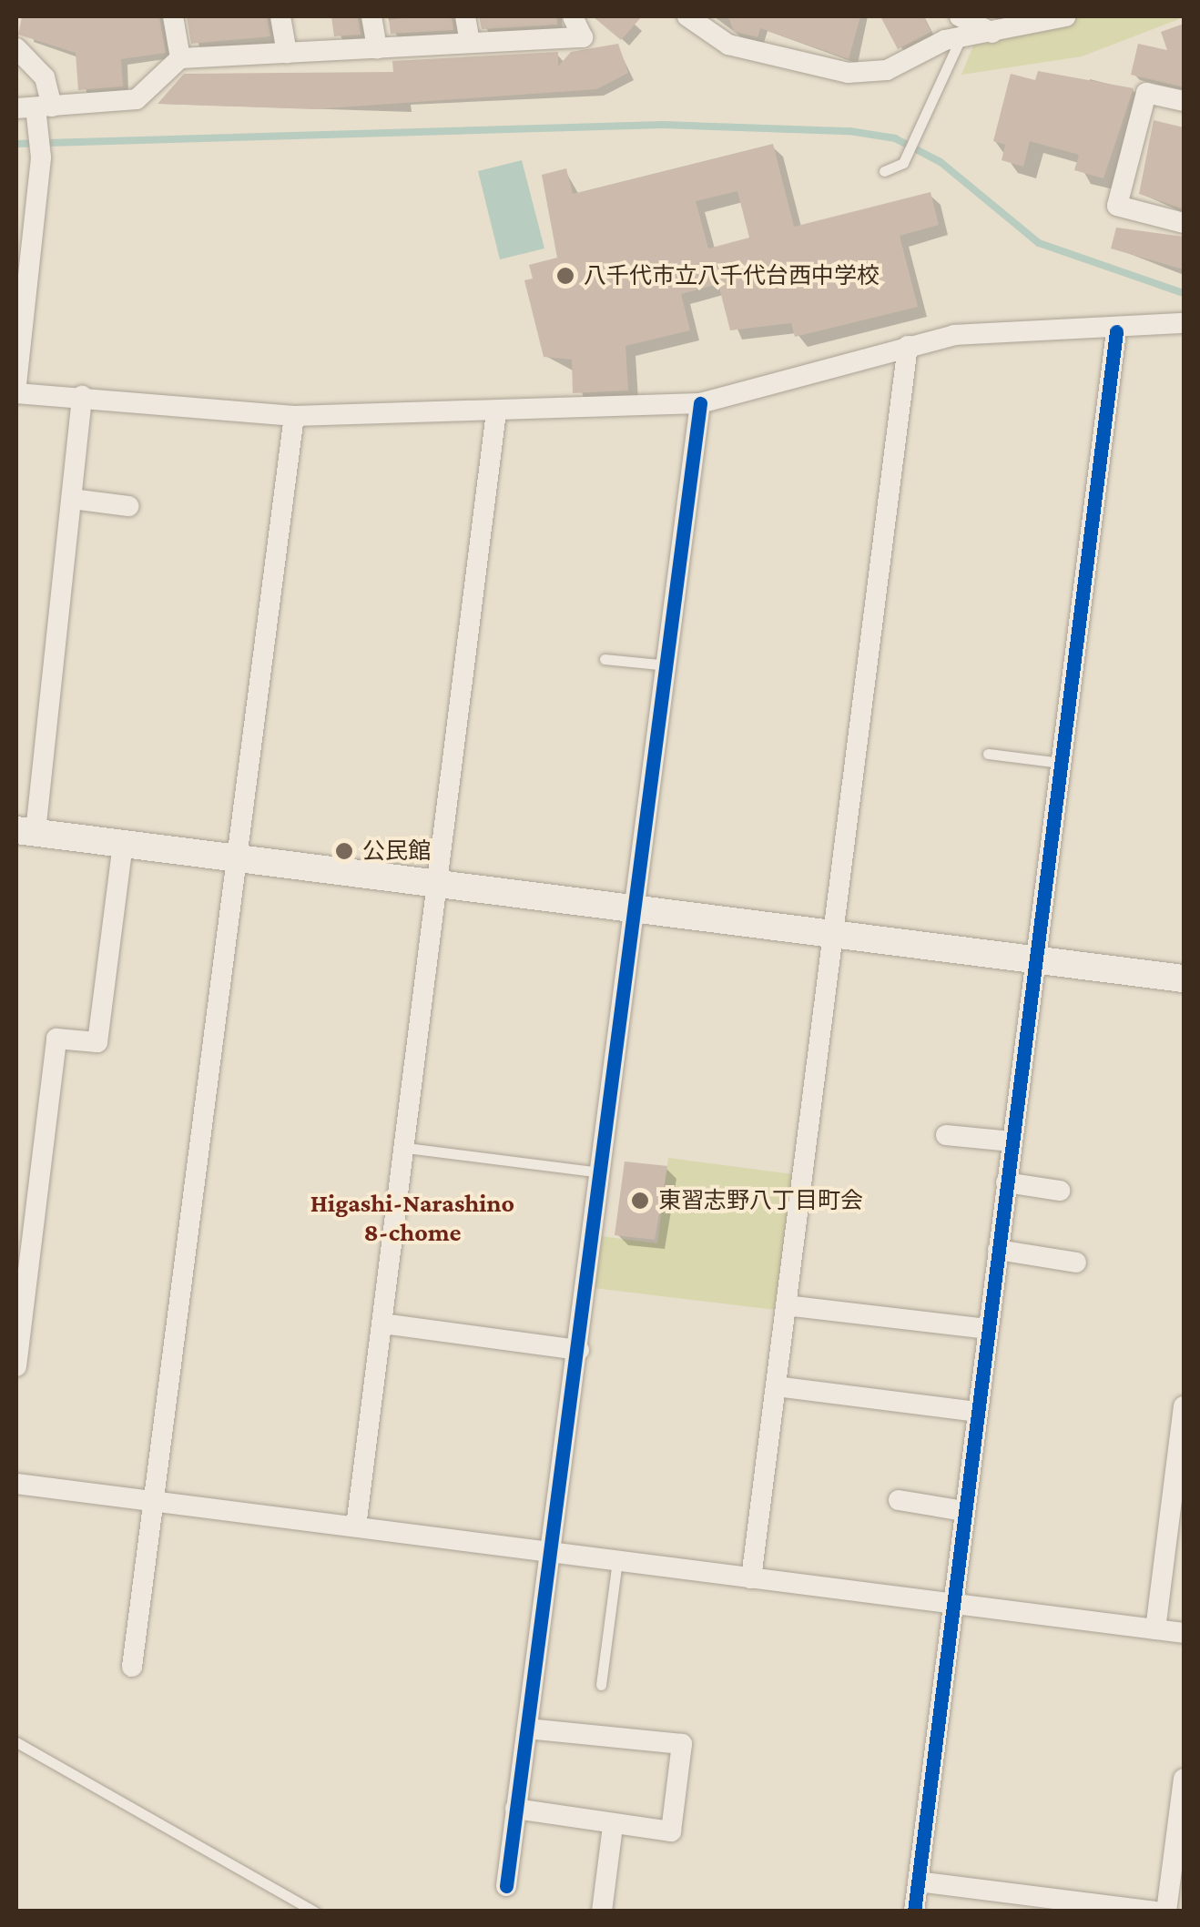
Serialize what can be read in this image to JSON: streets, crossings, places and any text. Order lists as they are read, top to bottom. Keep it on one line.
{"districts":["Higashi-Narashino 8-chome"],"places":["八千代市立八千代台西中学校","公民館","東習志野八丁目町会"]}
